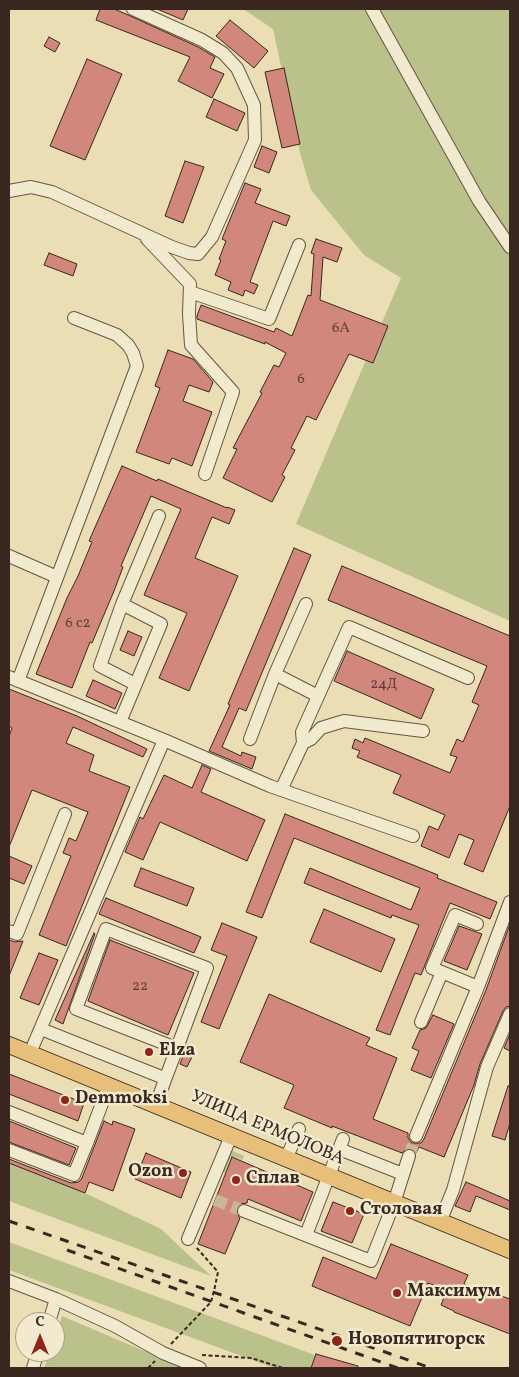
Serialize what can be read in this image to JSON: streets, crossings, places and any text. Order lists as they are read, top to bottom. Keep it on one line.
{"streets":{"main road":["УЛИЦА ЕРМОЛОВА"]},"places":["Elza","Demmoksi","Ozon","Сплав","Столовая","Максимум","Новопятигорск"],"house_numbers":["6А","6","6 с2","24Д","22"],"north":"top"}
